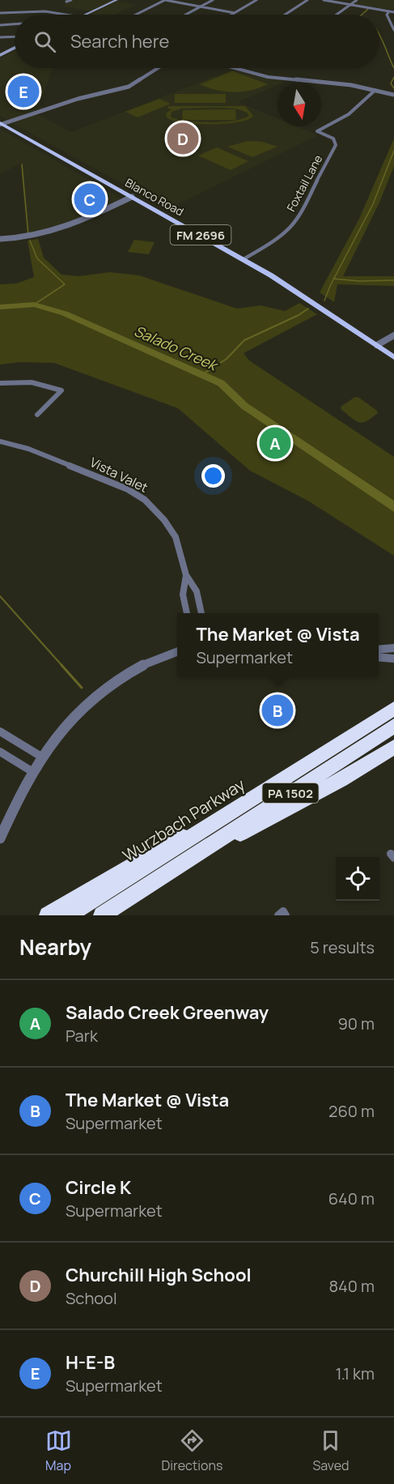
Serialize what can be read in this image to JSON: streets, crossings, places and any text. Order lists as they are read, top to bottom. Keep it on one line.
{"streets":{"highway":["PA 1502","Wurzbach Parkway"],"main road":["Blanco Road","FM 2696"],"street":["Foxtail Lane","Vista Valet"]},"crossings":[["Foxtail Lane","Blanco Road"]],"water":["Salado Creek"],"north":"bottom","page":{"search":"Search here","pins":["E","D","C","A","B"],"popup":["The Market @ Vista","Supermarket"],"heading":["Nearby","5 results"],"list":[{"mark":"A","name":"Salado Creek Greenway","note":"Park","value":"90 m"},{"mark":"B","name":"The Market @ Vista","note":"Supermarket","value":"260 m"},{"mark":"C","name":"Circle K","note":"Supermarket","value":"640 m"},{"mark":"D","name":"Churchill High School","note":"School","value":"840 m"},{"mark":"E","name":"H-E-B","note":"Supermarket","value":"1.1 km"}],"nav":["Map","Directions","Saved"]}}
